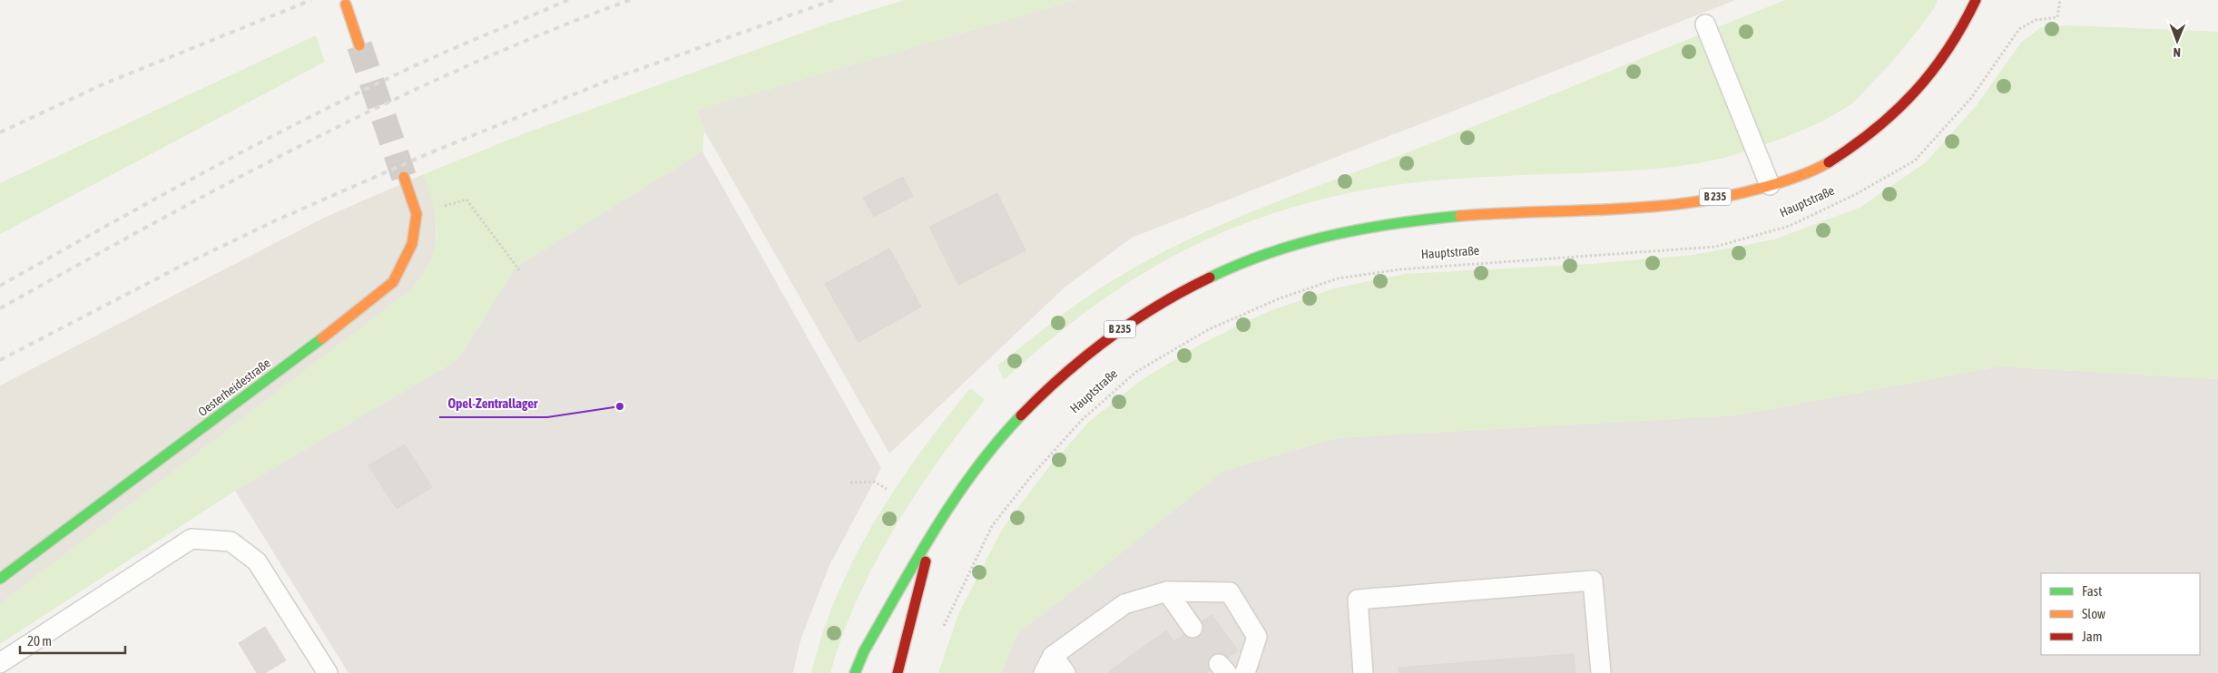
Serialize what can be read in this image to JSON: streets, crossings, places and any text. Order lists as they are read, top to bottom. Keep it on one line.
{"streets":{"main road":["B 235","Oesterheidestraße"],"path":["Hauptstraße"]},"places":["Opel-Zentrallager"],"legend":["Fast","Slow","Jam"],"scale_bar":"20 m","north":"bottom"}
